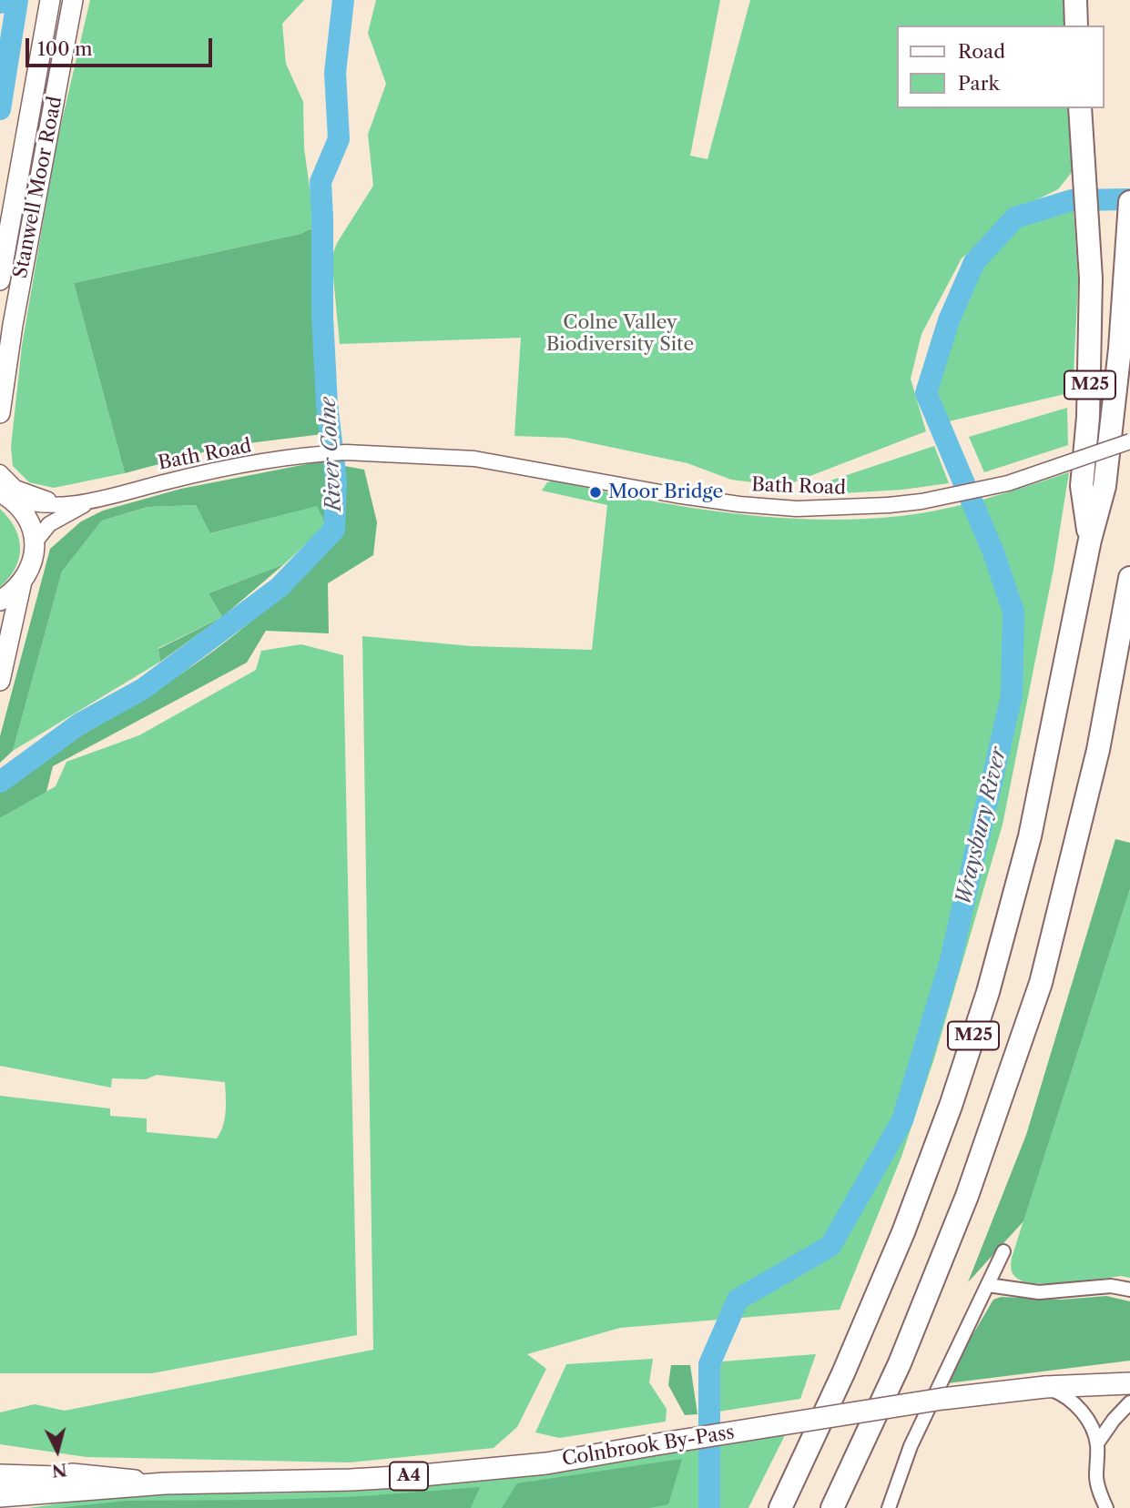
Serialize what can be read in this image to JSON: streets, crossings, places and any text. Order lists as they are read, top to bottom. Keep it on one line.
{"streets":{"highway":["M25","Colnbrook By-Pass","A4"],"main road":["Stanwell Moor Road"],"street":["Bath Road"]},"crossings":[["Colnbrook By-Pass","A4"]],"water":["River Colne","Wraysbury River"],"parks":["Colne Valley Biodiversity Site"],"places":["Moor Bridge"],"legend":["Road","Park"],"scale_bar":"100 m","north":"bottom"}
